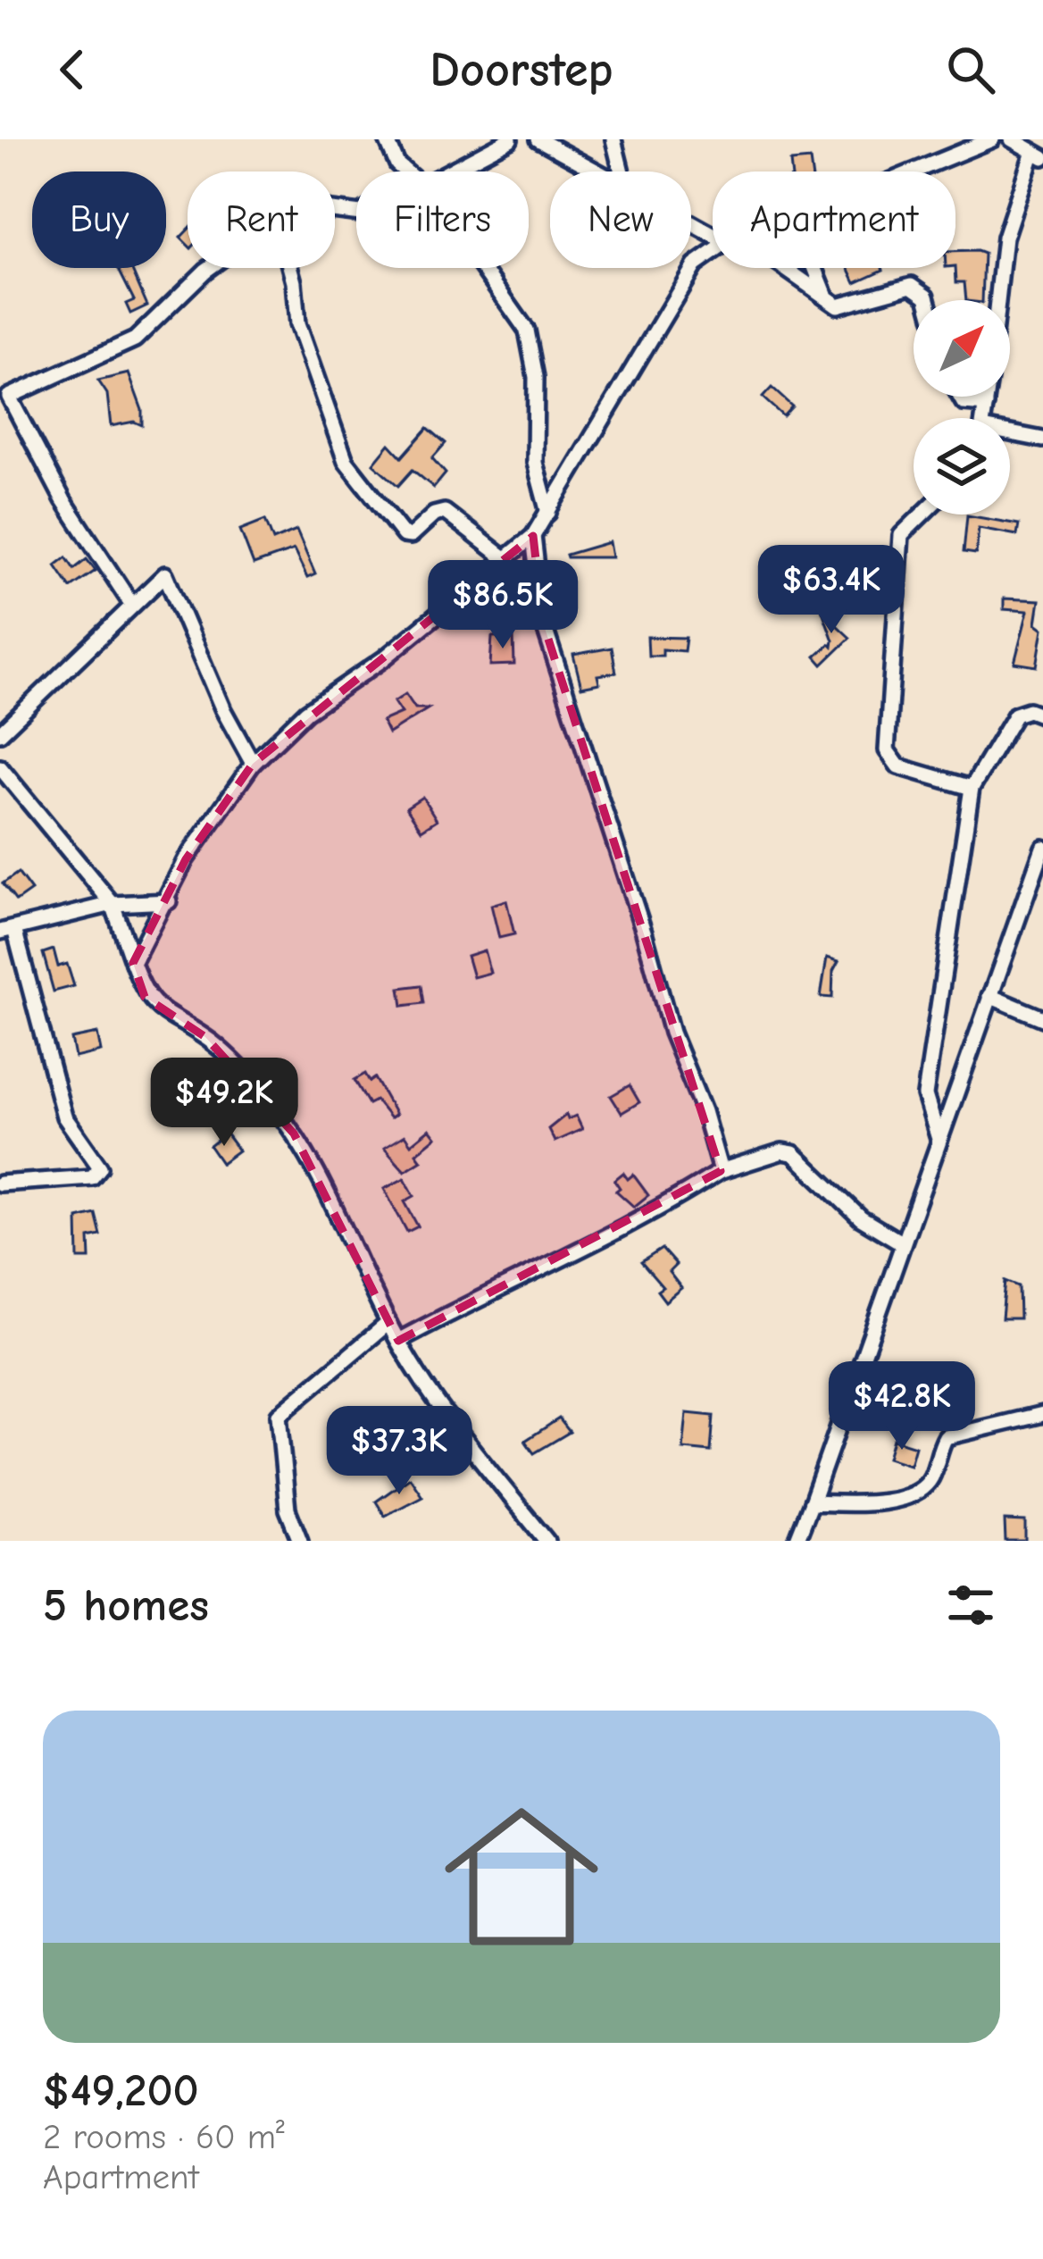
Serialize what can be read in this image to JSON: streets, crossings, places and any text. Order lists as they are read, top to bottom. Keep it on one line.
{"north":"top right","page":{"header":"Doorstep","chip":["Buy","Rent","Filters","New","Apartment"],"price":["$63.4K","$86.5K","$49.2K","$42.8K","$37.3K"],"heading":"5 homes","list":[{"name":"$49,200","note":"2 rooms · 60 m² · Apartment"}]}}
